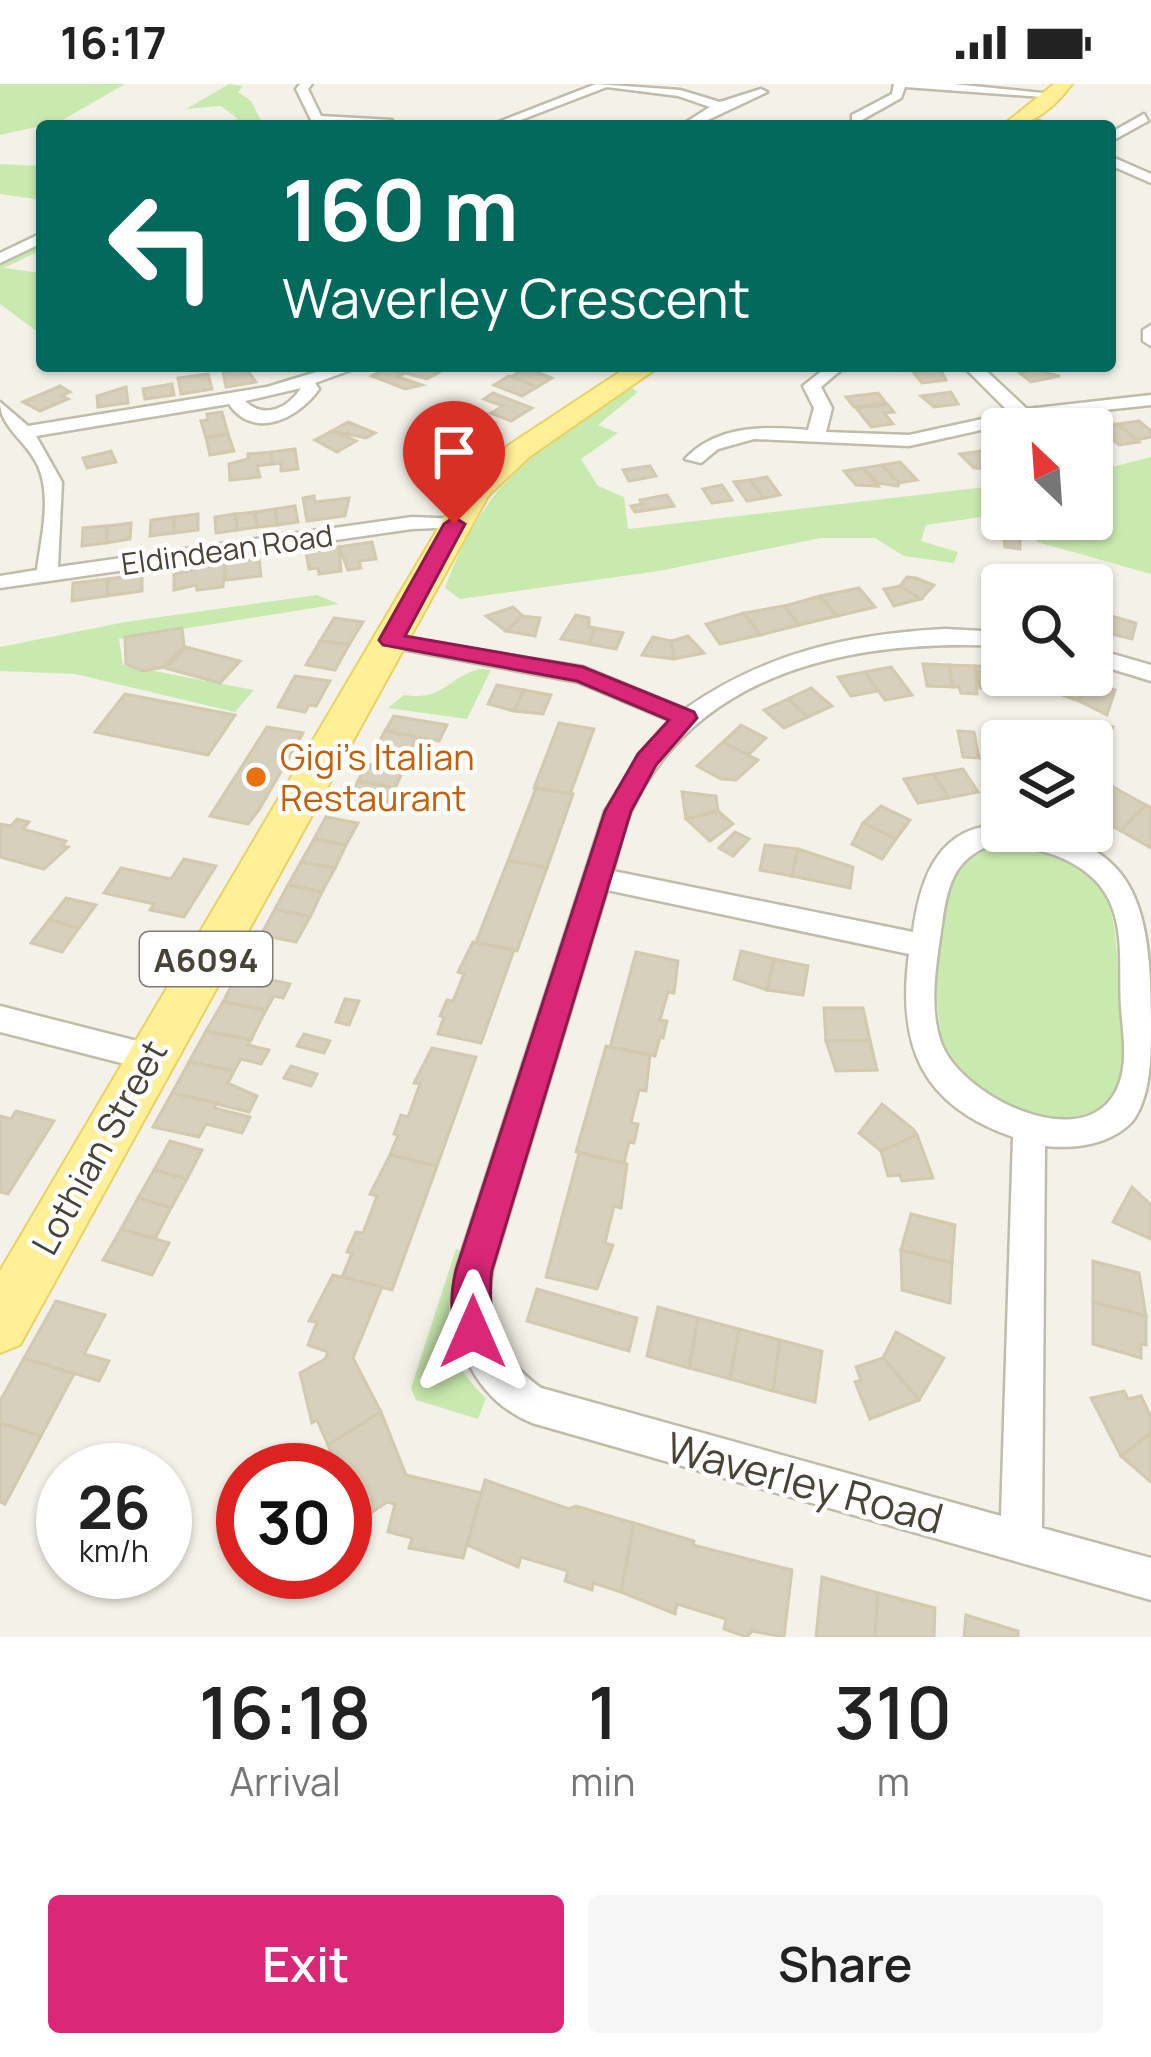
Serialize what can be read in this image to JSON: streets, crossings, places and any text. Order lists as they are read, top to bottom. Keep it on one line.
{"streets":{"main road":["A6094","Lothian Street"],"street":["Eldindean Road","Waverley Road"]},"crossings":[["Eldindean Road","A6094"],["Eldindean Road","Lothian Street"],["A6094","Lothian Street"]],"places":["Gigi's Italian Restaurant"],"north":"top left","page":{"status":"16:17","turn":["160 m","Waverley Crescent"],"speed":"26 km/h","limit":"30","eta":["16:18","Arrival","1","min","310","m"],"buttons":["Exit","Share"]}}
